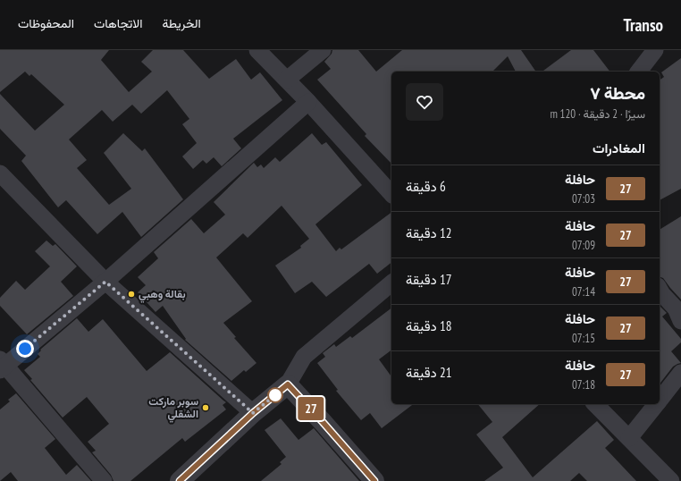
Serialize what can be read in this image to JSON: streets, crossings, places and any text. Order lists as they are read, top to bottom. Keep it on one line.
{"places":["بقالة وهبي","سوبر ماركت الشقلي"],"lines":["bus line 27"],"page":{"header":"Transo","nav":["الخريطة","الاتجاهات","المحفوظات"],"on_map":"27","heading":[["محطة ٧","سيرًا · 2 دقيقة · 120 m"],"المغادرات"],"list":[{"mark":"27","name":"حافلة","note":"07:03","value":"6 دقيقة"},{"mark":"27","name":"حافلة","note":"07:09","value":"12 دقيقة"},{"mark":"27","name":"حافلة","note":"07:14","value":"17 دقيقة"},{"mark":"27","name":"حافلة","note":"07:15","value":"18 دقيقة"},{"mark":"27","name":"حافلة","note":"07:18","value":"21 دقيقة"}]}}
